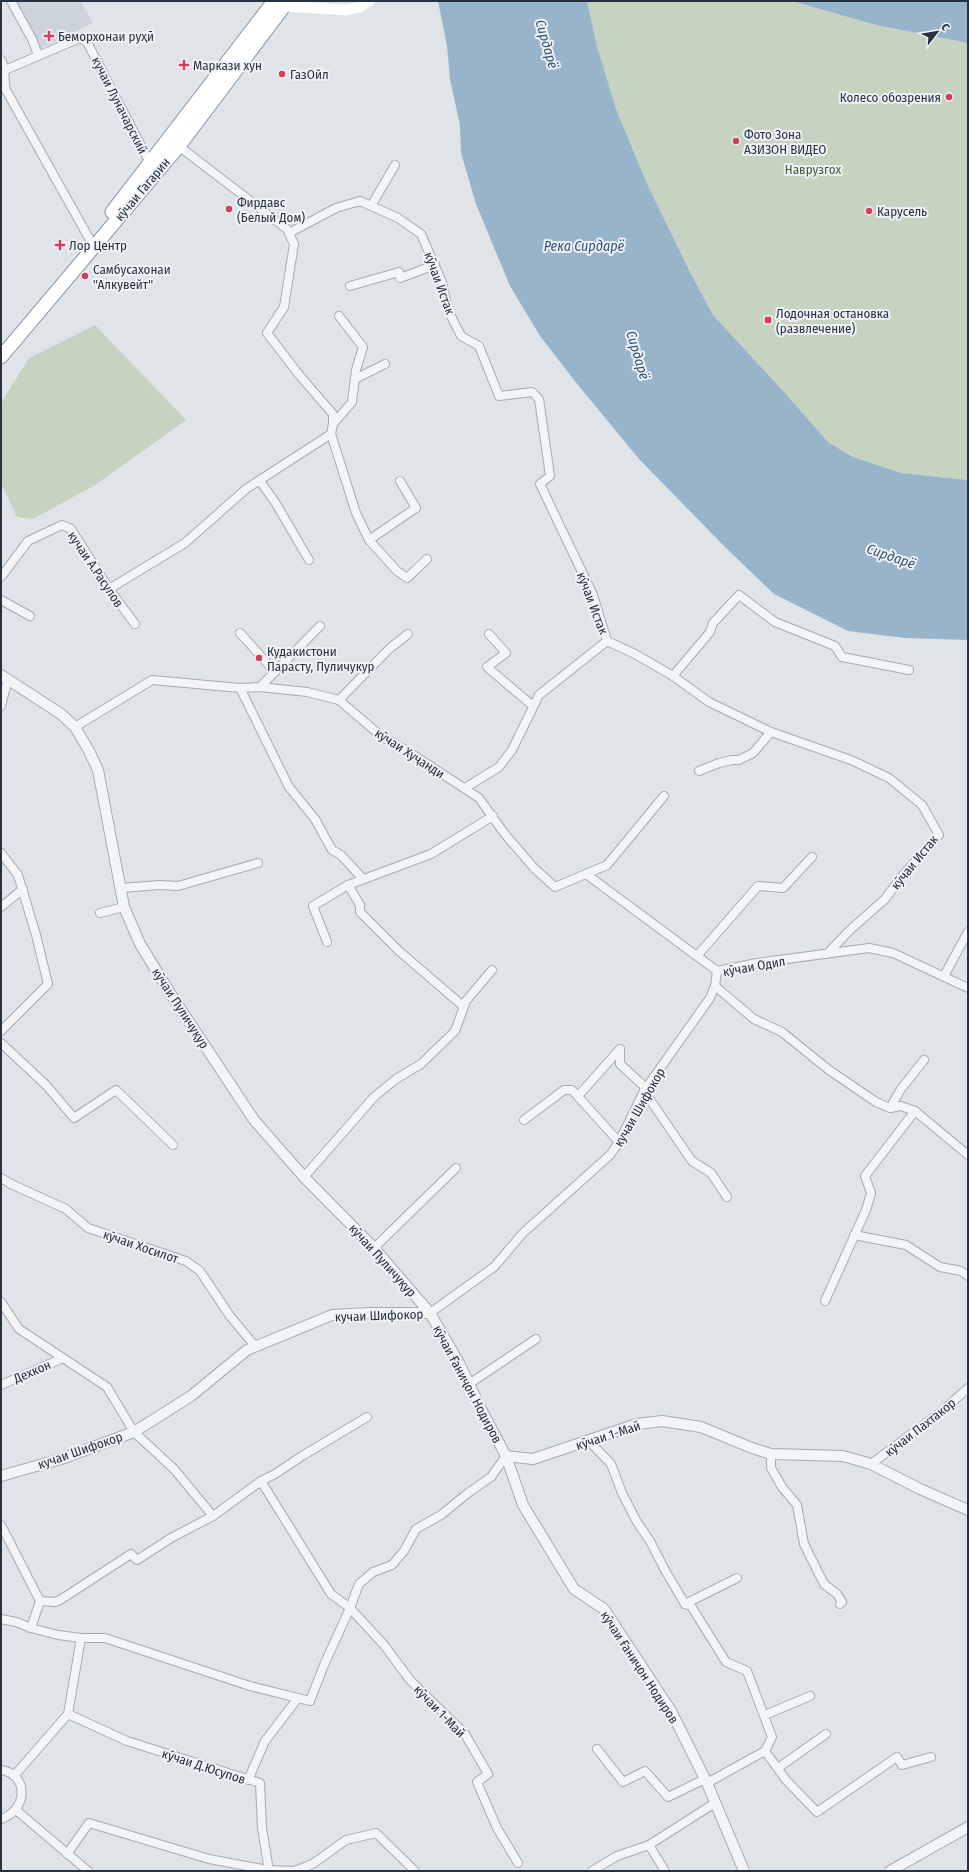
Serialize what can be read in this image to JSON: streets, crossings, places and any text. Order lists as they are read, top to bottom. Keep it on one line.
{"streets":{"highway":["кӯчаи Гагарин"],"street":["кучаи Луначарский","кӯчаи Истак","кучаи А.Расулов","кӯчаи Хуҷанди","кӯчаи Одил","кӯчаи Пуличуқур","кучаи Шифокор","кӯчаи Хосилот","Дехкон","кӯчаи Ғаниҷон Нодиров","кӯчаи Пахтакор","кӯчаи 1-Май","кӯчаи Д.Юсупов"]},"crossings":[["кучаи Луначарский","кӯчаи Гагарин"],["кӯчаи Истак","кӯчаи Одил"],["кӯчаи Хуҷанди","кӯчаи Пуличуқур"],["кӯчаи Одил","кучаи Шифокор"],["кӯчаи Пуличуқур","кучаи Шифокор"],["кӯчаи Пуличуқур","кӯчаи Ғаниҷон Нодиров"],["кучаи Шифокор","кӯчаи Хосилот"],["кучаи Шифокор","кӯчаи Ғаниҷон Нодиров"],["кӯчаи Ғаниҷон Нодиров","кӯчаи 1-Май"],["кӯчаи Пахтакор","кӯчаи 1-Май"]],"water":["Сирдарё","Река Сирдарё"],"parks":["Наврузгох"],"places":{"health":["Беморхонаи руҳӣ","Маркази хун","Лор Центр"],"other":["ГазОйл","Колесо обозрения","Фото Зона АЗИЗОН ВИДЕО","Фирдавс (Белый Дом)","Карусель","Самбусахонаи \"Алкувейт\"","Кудакистони Парасту, Пуличукур"],"transit":["Лодочная остановка (развлечение)"]},"north":"top right"}
